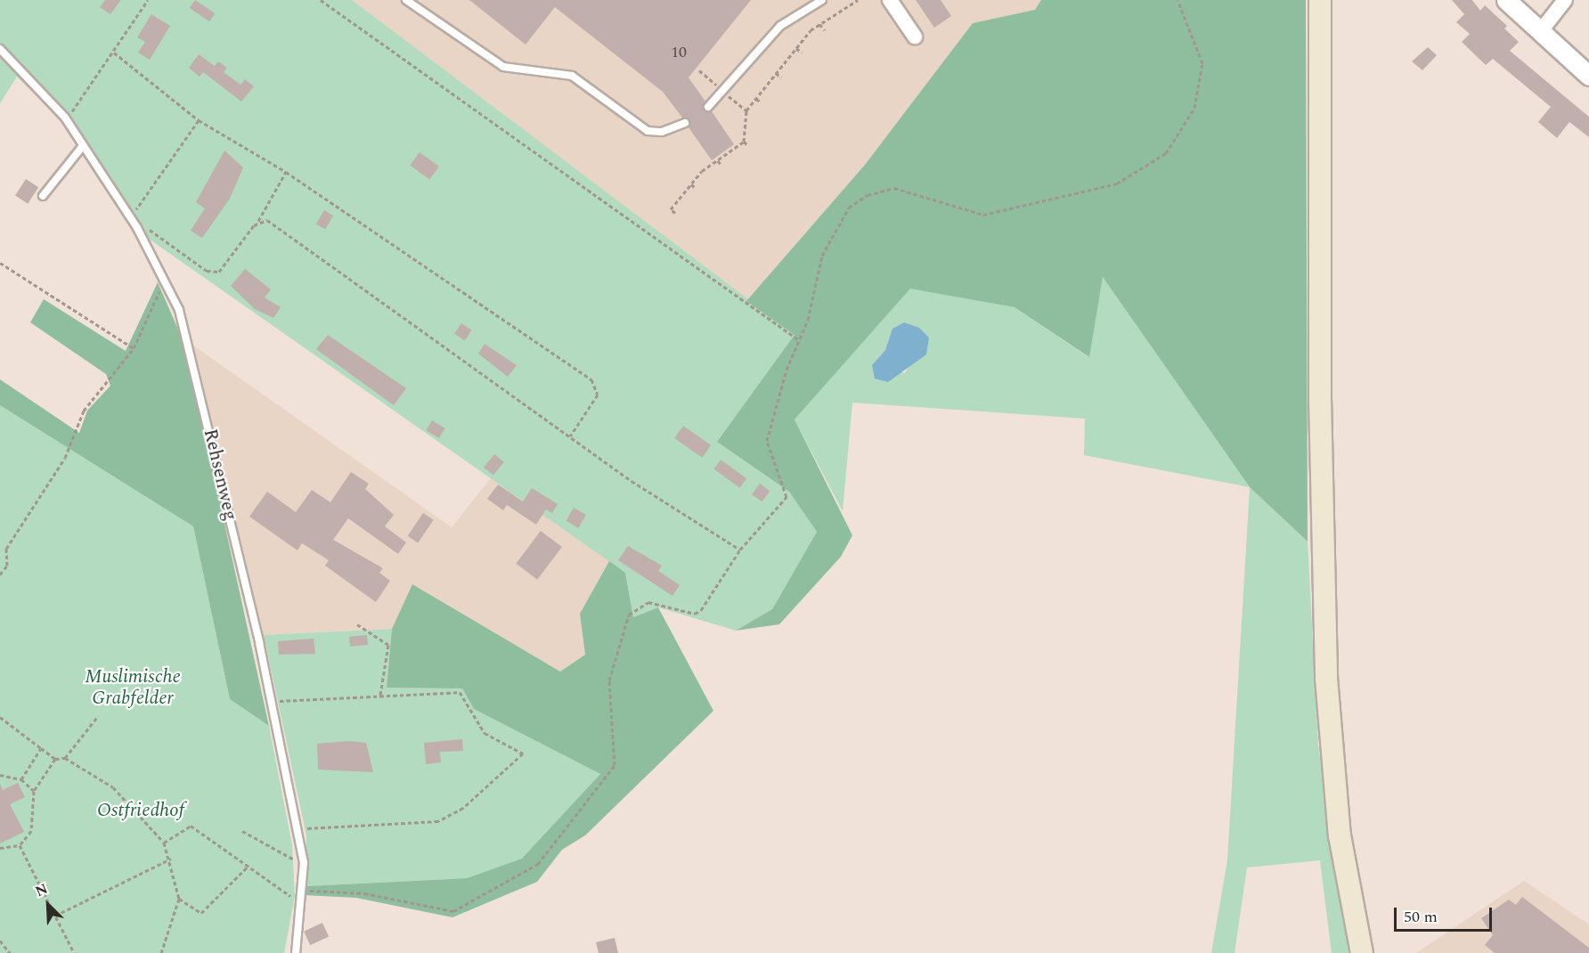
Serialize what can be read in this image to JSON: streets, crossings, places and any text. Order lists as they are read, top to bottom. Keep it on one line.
{"streets":{"lane":["Rehsenweg"]},"parks":["Muslimische Grabfelder","Ostfriedhof"],"house_numbers":["10"],"scale_bar":"50 m","north":"top left"}
